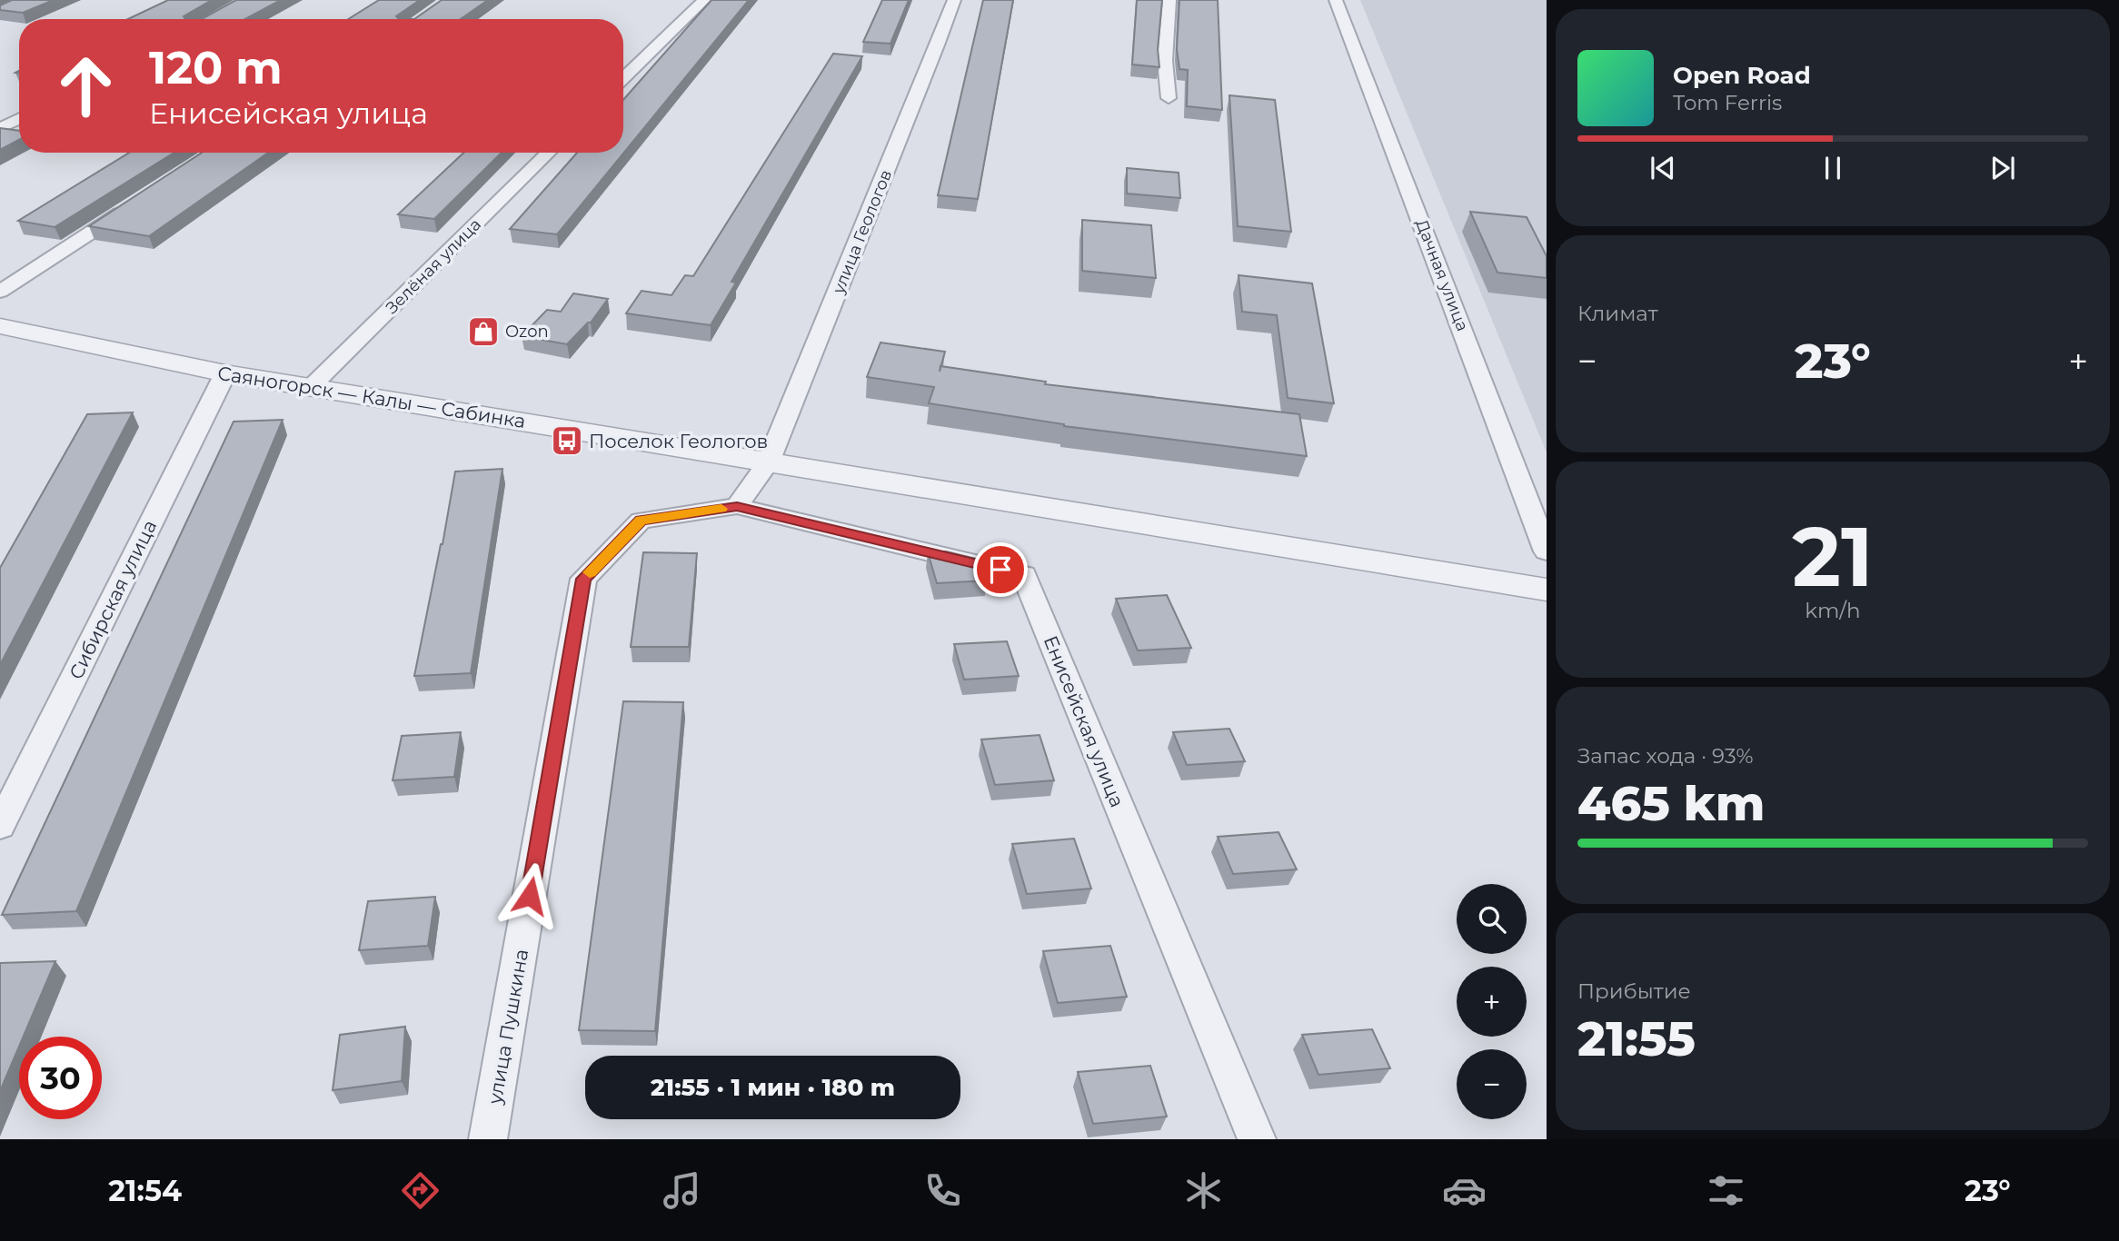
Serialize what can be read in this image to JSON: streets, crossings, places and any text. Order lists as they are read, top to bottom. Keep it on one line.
{"streets":{"street":["улица Геологов","Зелёная улица","Дачная улица","Саяногорск — Калы — Сабинка","Сибирская улица","Енисейская улица","улица Пушкина"]},"crossings":[["улица Геологов","Саяногорск — Калы — Сабинка"],["Зелёная улица","Саяногорск — Калы — Сабинка"],["Саяногорск — Калы — Сабинка","Сибирская улица"],["Енисейская улица","улица Пушкина"]],"places":{"shop":["Ozon"],"bus stop":["Поселок Геологов"]},"page":{"turn":["120 m","Енисейская улица"],"song":["Open Road","Tom Ferris"],"tile":["Климат",["21","km/h"],["Запас хода · 93%","465 km"],["Прибытие","21:55"]],"heat":["−","23°","+"],"map_buttons":["+","−"],"limit":"30","trip":"21:55 · 1 мин · 180 m","tabs":["21:54","23°"]}}
